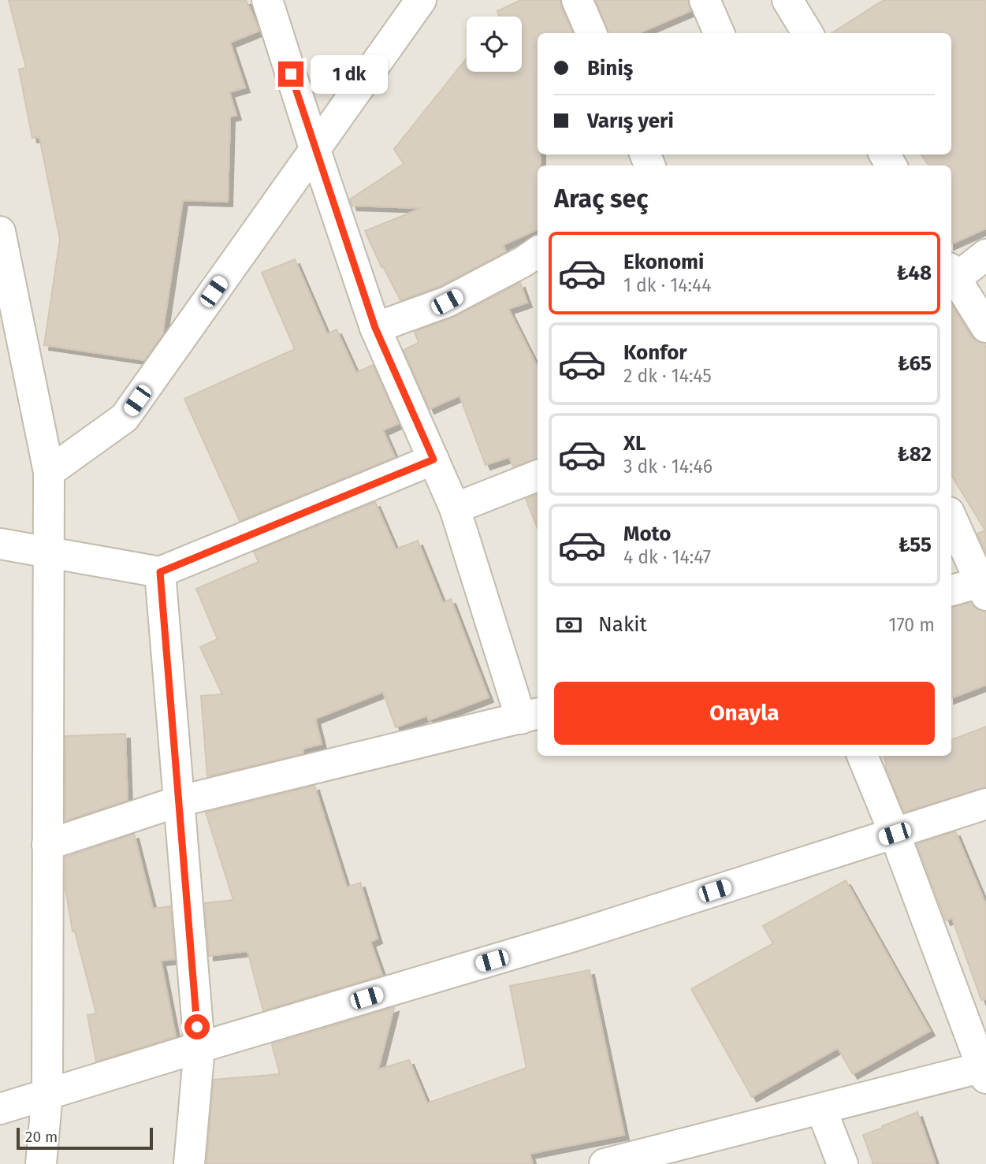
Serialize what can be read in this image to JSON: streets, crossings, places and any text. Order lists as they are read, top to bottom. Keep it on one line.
{"scale_bar":"20 m","page":{"banner":["Biniş","Varış yeri"],"bubble":"1 dk","heading":"Araç seç","list":[{"name":"Ekonomi","note":"1 dk · 14:44","value":"₺48"},{"name":"Konfor","note":"2 dk · 14:45","value":"₺65"},{"name":"XL","note":"3 dk · 14:46","value":"₺82"},{"name":"Moto","note":"4 dk · 14:47","value":"₺55"}],"pay":["Nakit","170 m"],"buttons":"Onayla","scale":"20 m"}}
